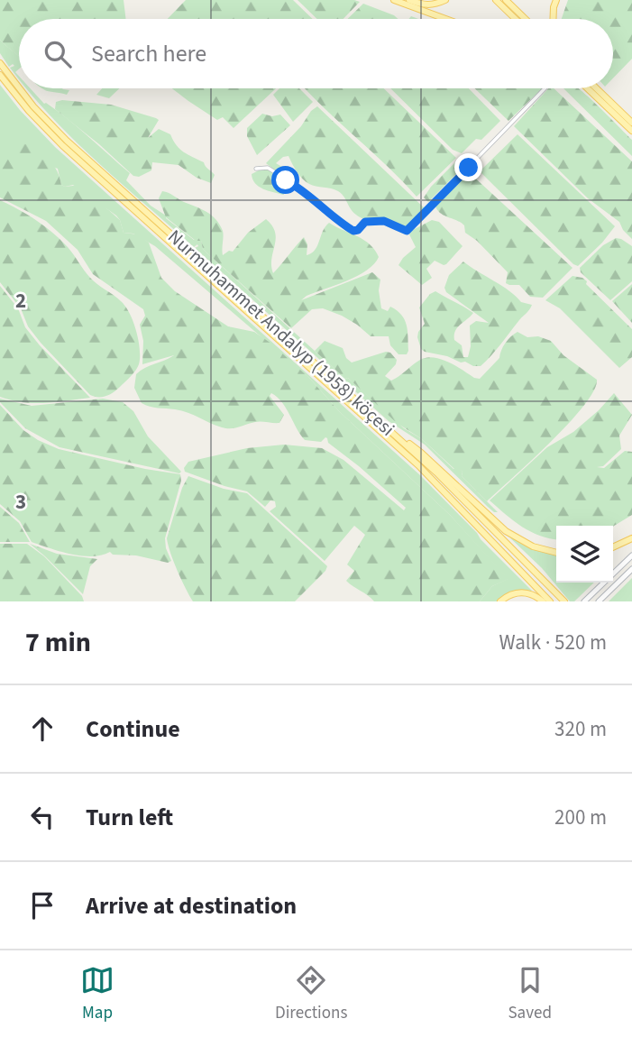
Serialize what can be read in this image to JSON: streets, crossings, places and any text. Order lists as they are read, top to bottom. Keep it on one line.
{"streets":{"main road":["Nurmuhammet Andalyp (1958) köçesi"]},"page":{"search":"Search here","heading":["7 min","Walk · 520 m"],"list":[["Continue","320 m"],["Turn left","200 m"],"Arrive at destination"],"nav":["Map","Directions","Saved"]},"grid":{"rows":["2","3"]}}
